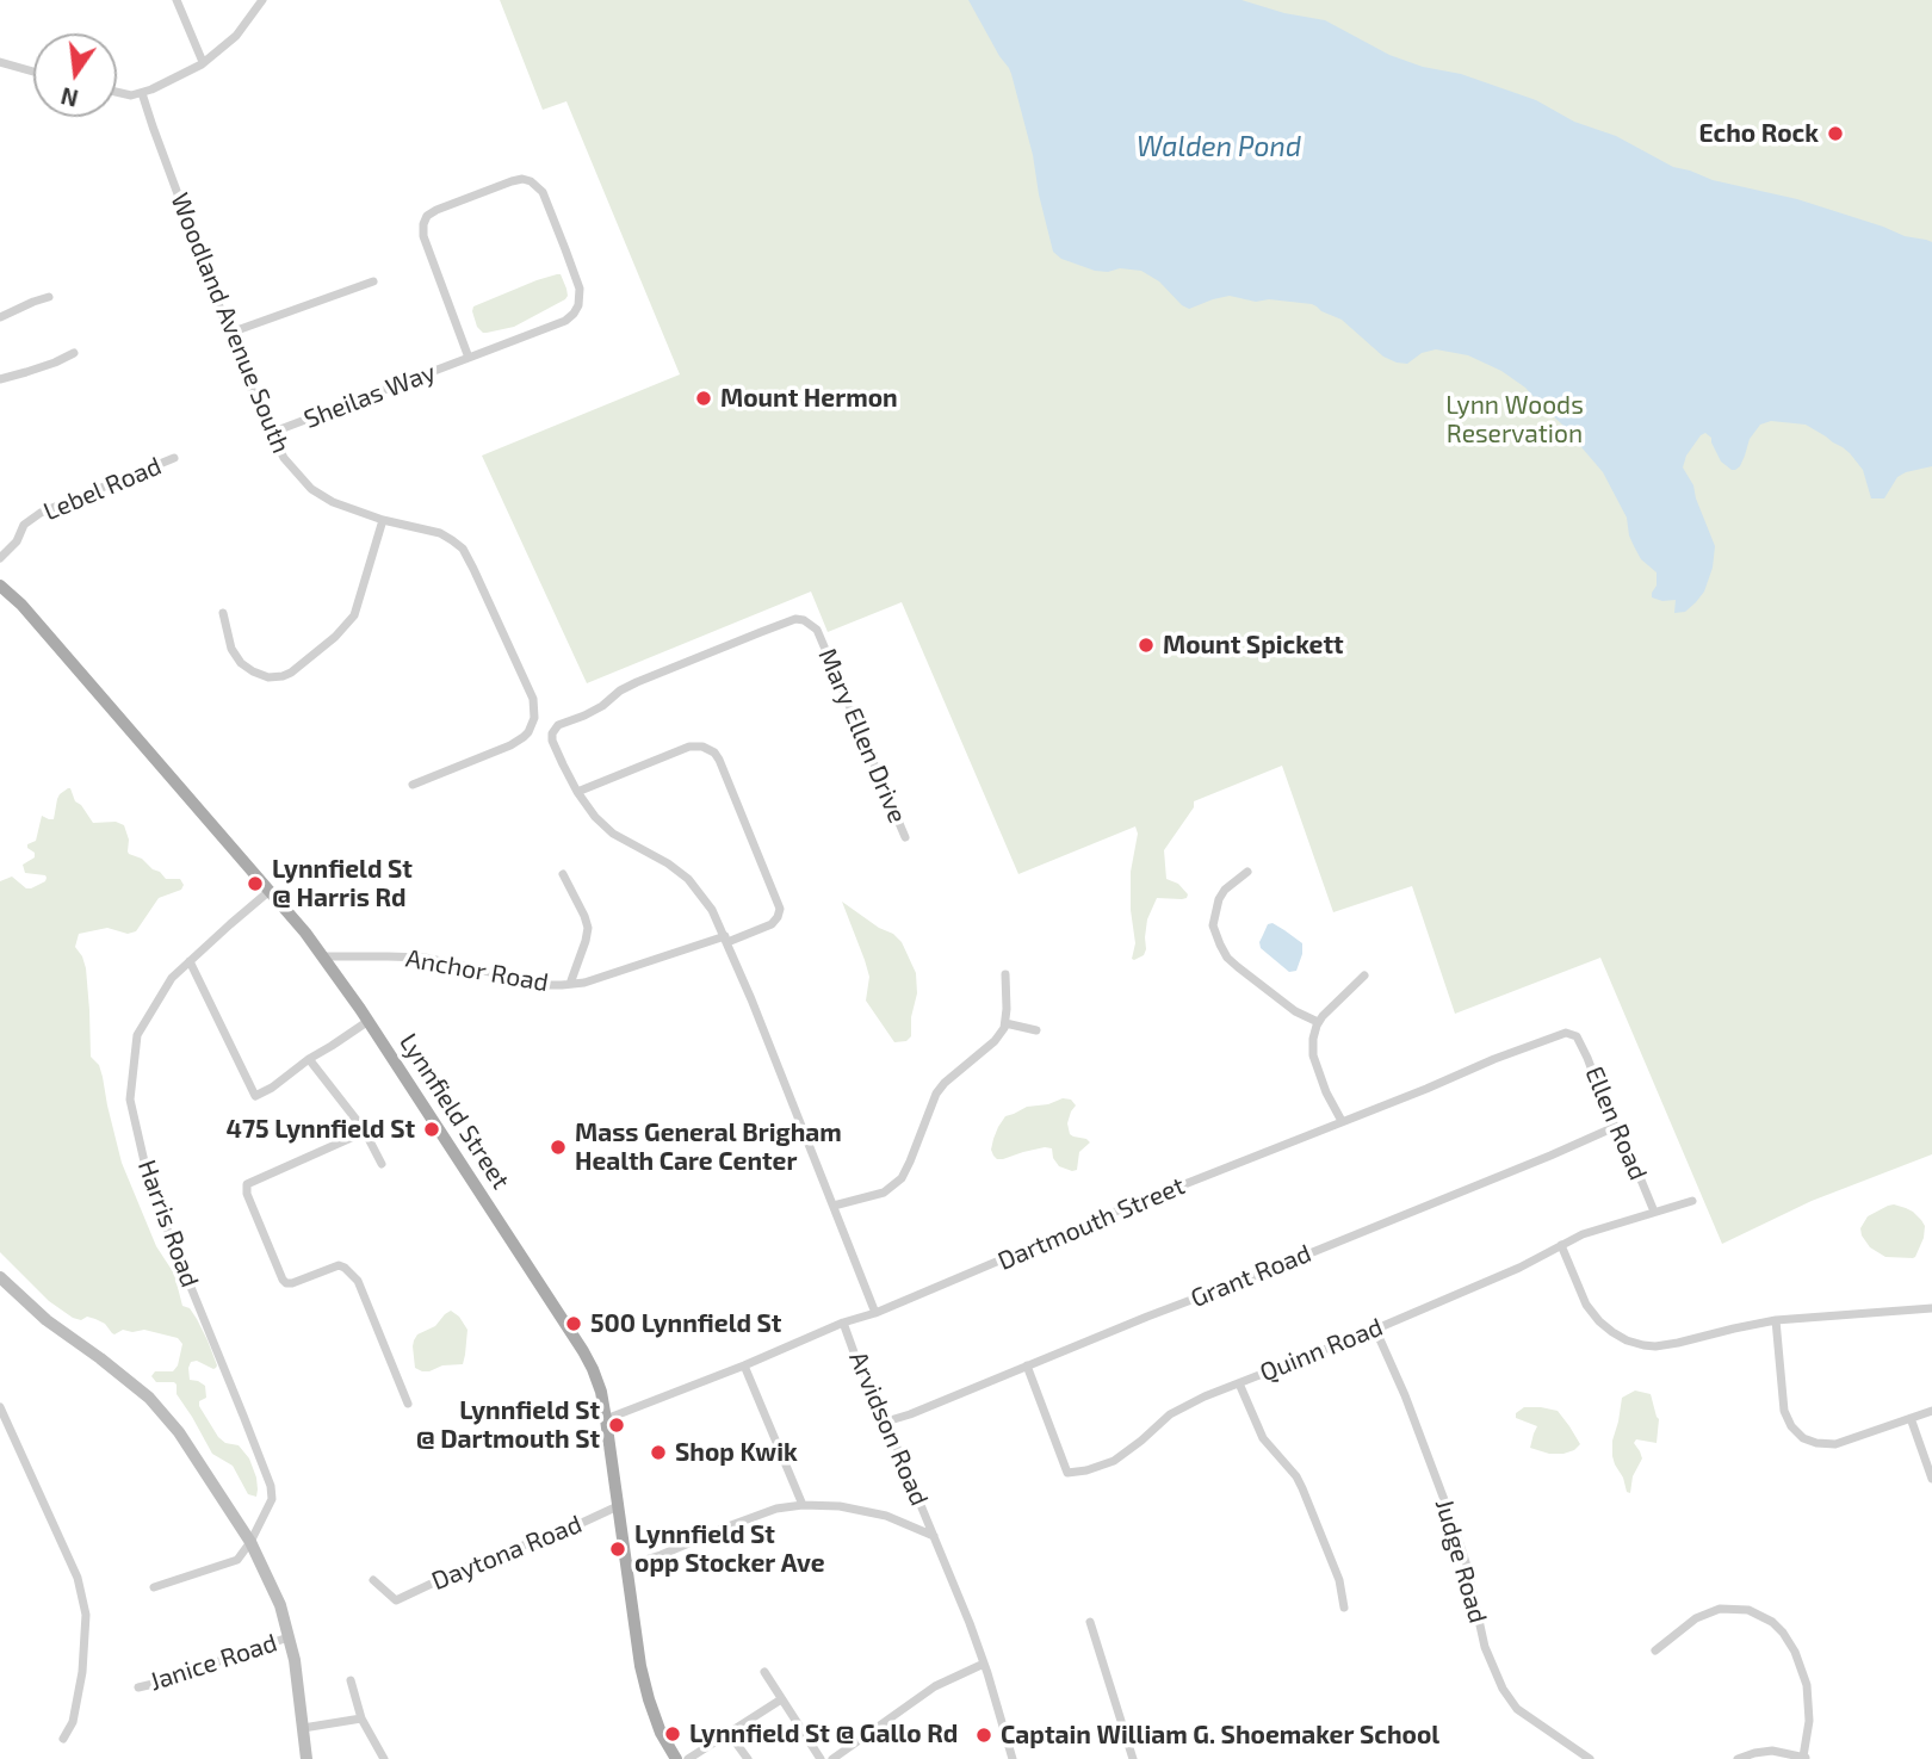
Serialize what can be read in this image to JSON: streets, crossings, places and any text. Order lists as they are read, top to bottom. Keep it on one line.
{"streets":{"main road":["Lynnfield Street"],"street":["Woodland Avenue South","Sheilas Way","Lebel Road","Mary Ellen Drive","Anchor Road","Ellen Road","Harris Road","Dartmouth Street","Grant Road","Quinn Road","Arvidson Road","Daytona Road","Judge Road","Janice Road"]},"crossings":[["Woodland Avenue South","Sheilas Way"],["Mary Ellen Drive","Anchor Road"],["Anchor Road","Lynnfield Street"],["Lynnfield Street","Harris Road"],["Lynnfield Street","Dartmouth Street"],["Lynnfield Street","Daytona Road"],["Ellen Road","Dartmouth Street"],["Ellen Road","Grant Road"],["Ellen Road","Quinn Road"],["Dartmouth Street","Arvidson Road"],["Grant Road","Quinn Road"],["Grant Road","Arvidson Road"],["Quinn Road","Judge Road"]],"water":["Walden Pond"],"parks":["Lynn Woods Reservation"],"places":["Echo Rock","Mount Hermon","Mount Spickett","Lynnfield St @ Harris Rd","475 Lynnfield St","Mass General Brigham Health Care Center","500 Lynnfield St","Lynnfield St @ Dartmouth St","Shop Kwik","Lynnfield St opp Stocker Ave","Lynnfield St @ Gallo Rd","Captain William G. Shoemaker School"],"north":"bottom"}
